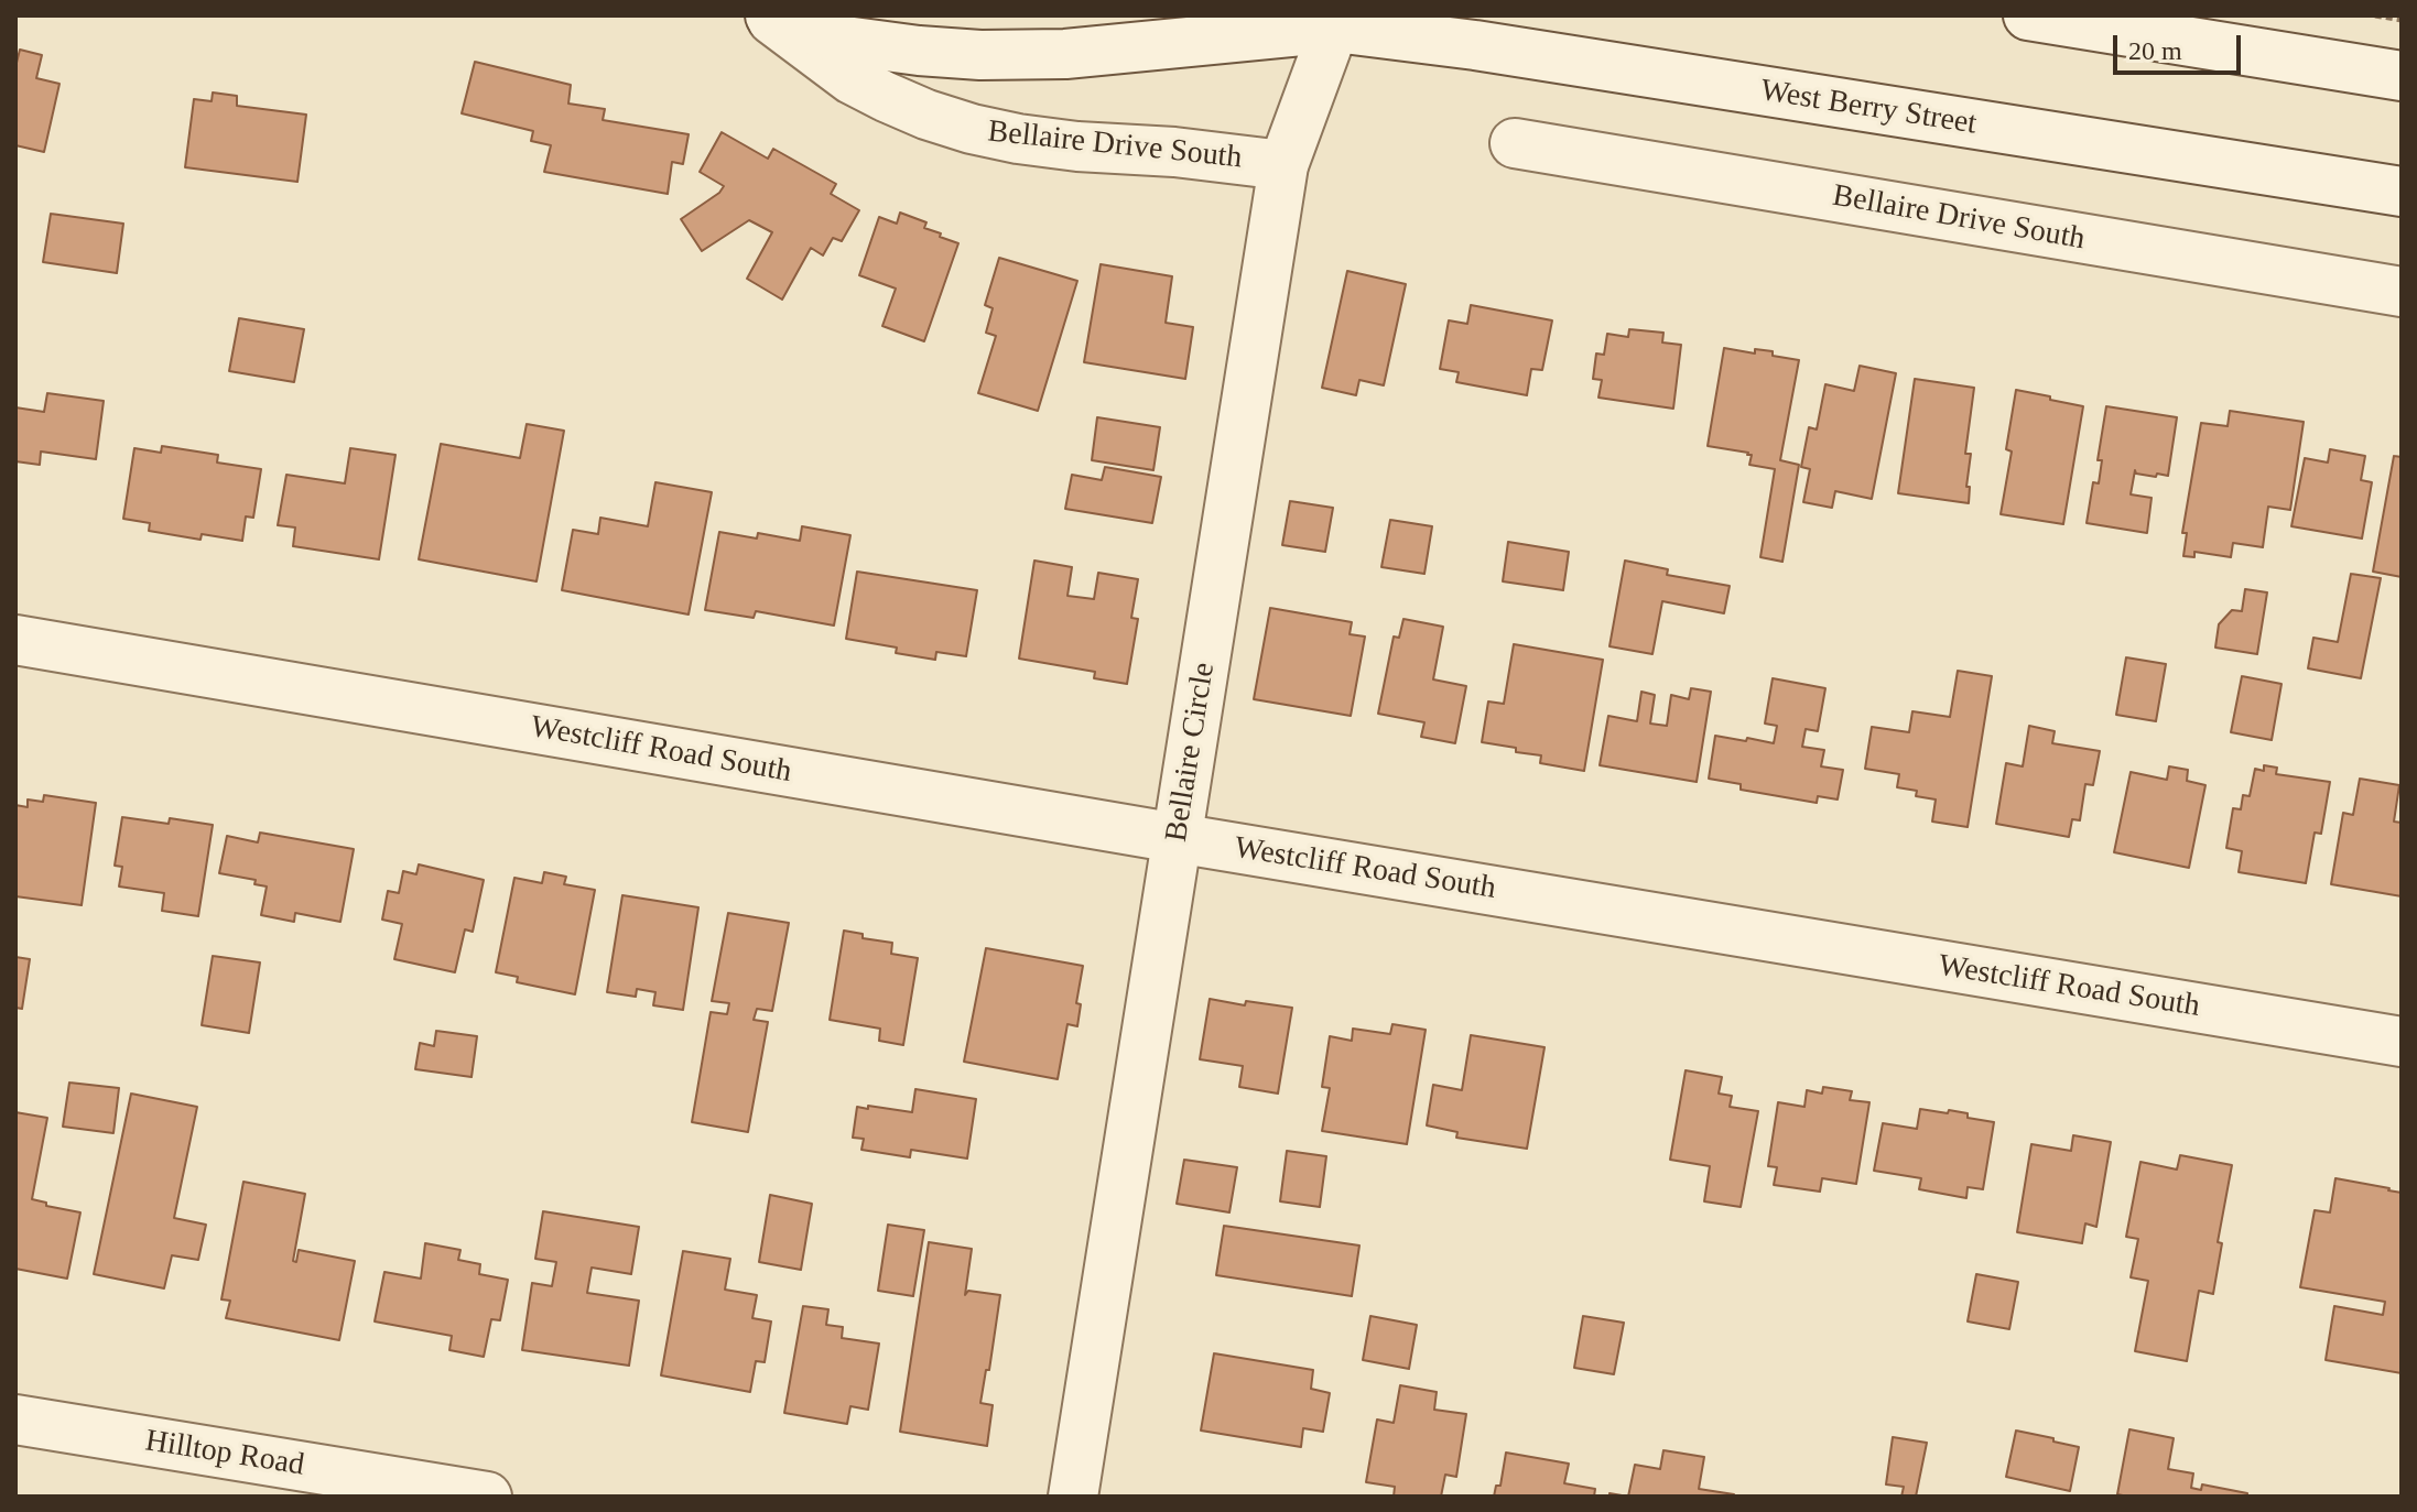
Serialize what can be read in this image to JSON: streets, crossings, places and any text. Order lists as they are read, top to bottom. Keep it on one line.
{"streets":{"street":["West Berry Street","Bellaire Drive South","Westcliff Road South","Bellaire Circle","Hilltop Road"]},"crossings":[["West Berry Street","Bellaire Drive South"],["West Berry Street","Bellaire Circle"],["Bellaire Drive South","Bellaire Circle"],["Westcliff Road South","Bellaire Circle"]],"scale_bar":"20 m"}
